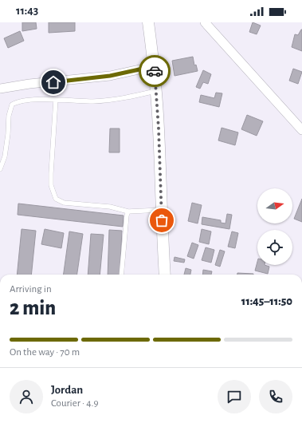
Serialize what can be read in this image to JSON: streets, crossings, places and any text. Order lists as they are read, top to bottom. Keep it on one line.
{"north":"right","page":{"status":"11:43","heading":["2 min","Arriving in","11:45–11:50"],"panel":["Jordan","Courier · 4.9"],"bar":"On the way · 70 m"}}
